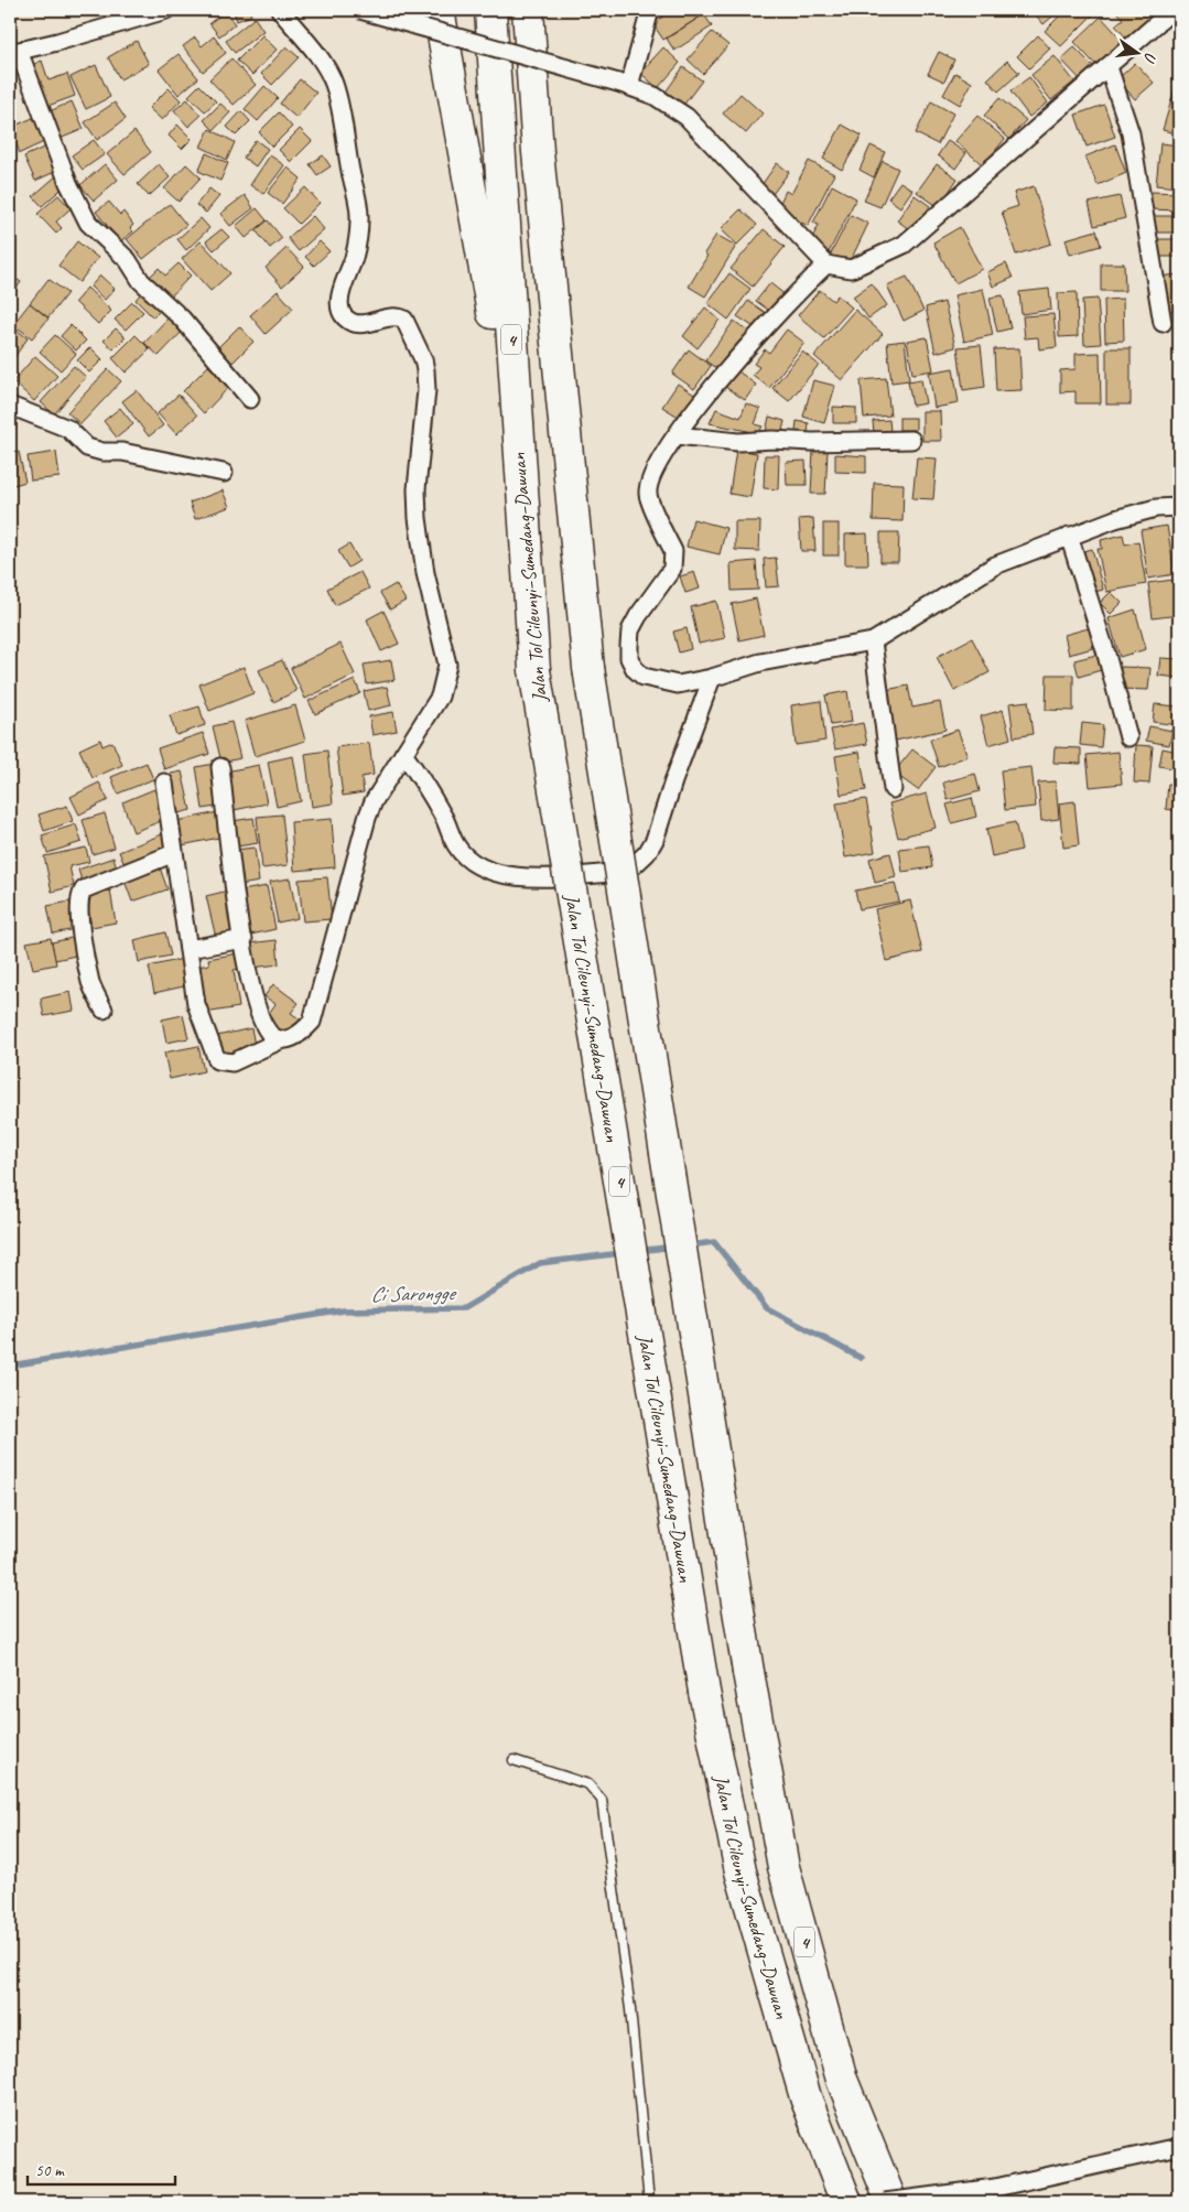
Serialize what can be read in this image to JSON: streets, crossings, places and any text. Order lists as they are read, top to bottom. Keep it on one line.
{"streets":{"highway":["4","Jalan Tol Cileunyi–Sumedang–Dawuan"]},"water":["Ci Sarongge"],"scale_bar":"50 m","north":"right"}
